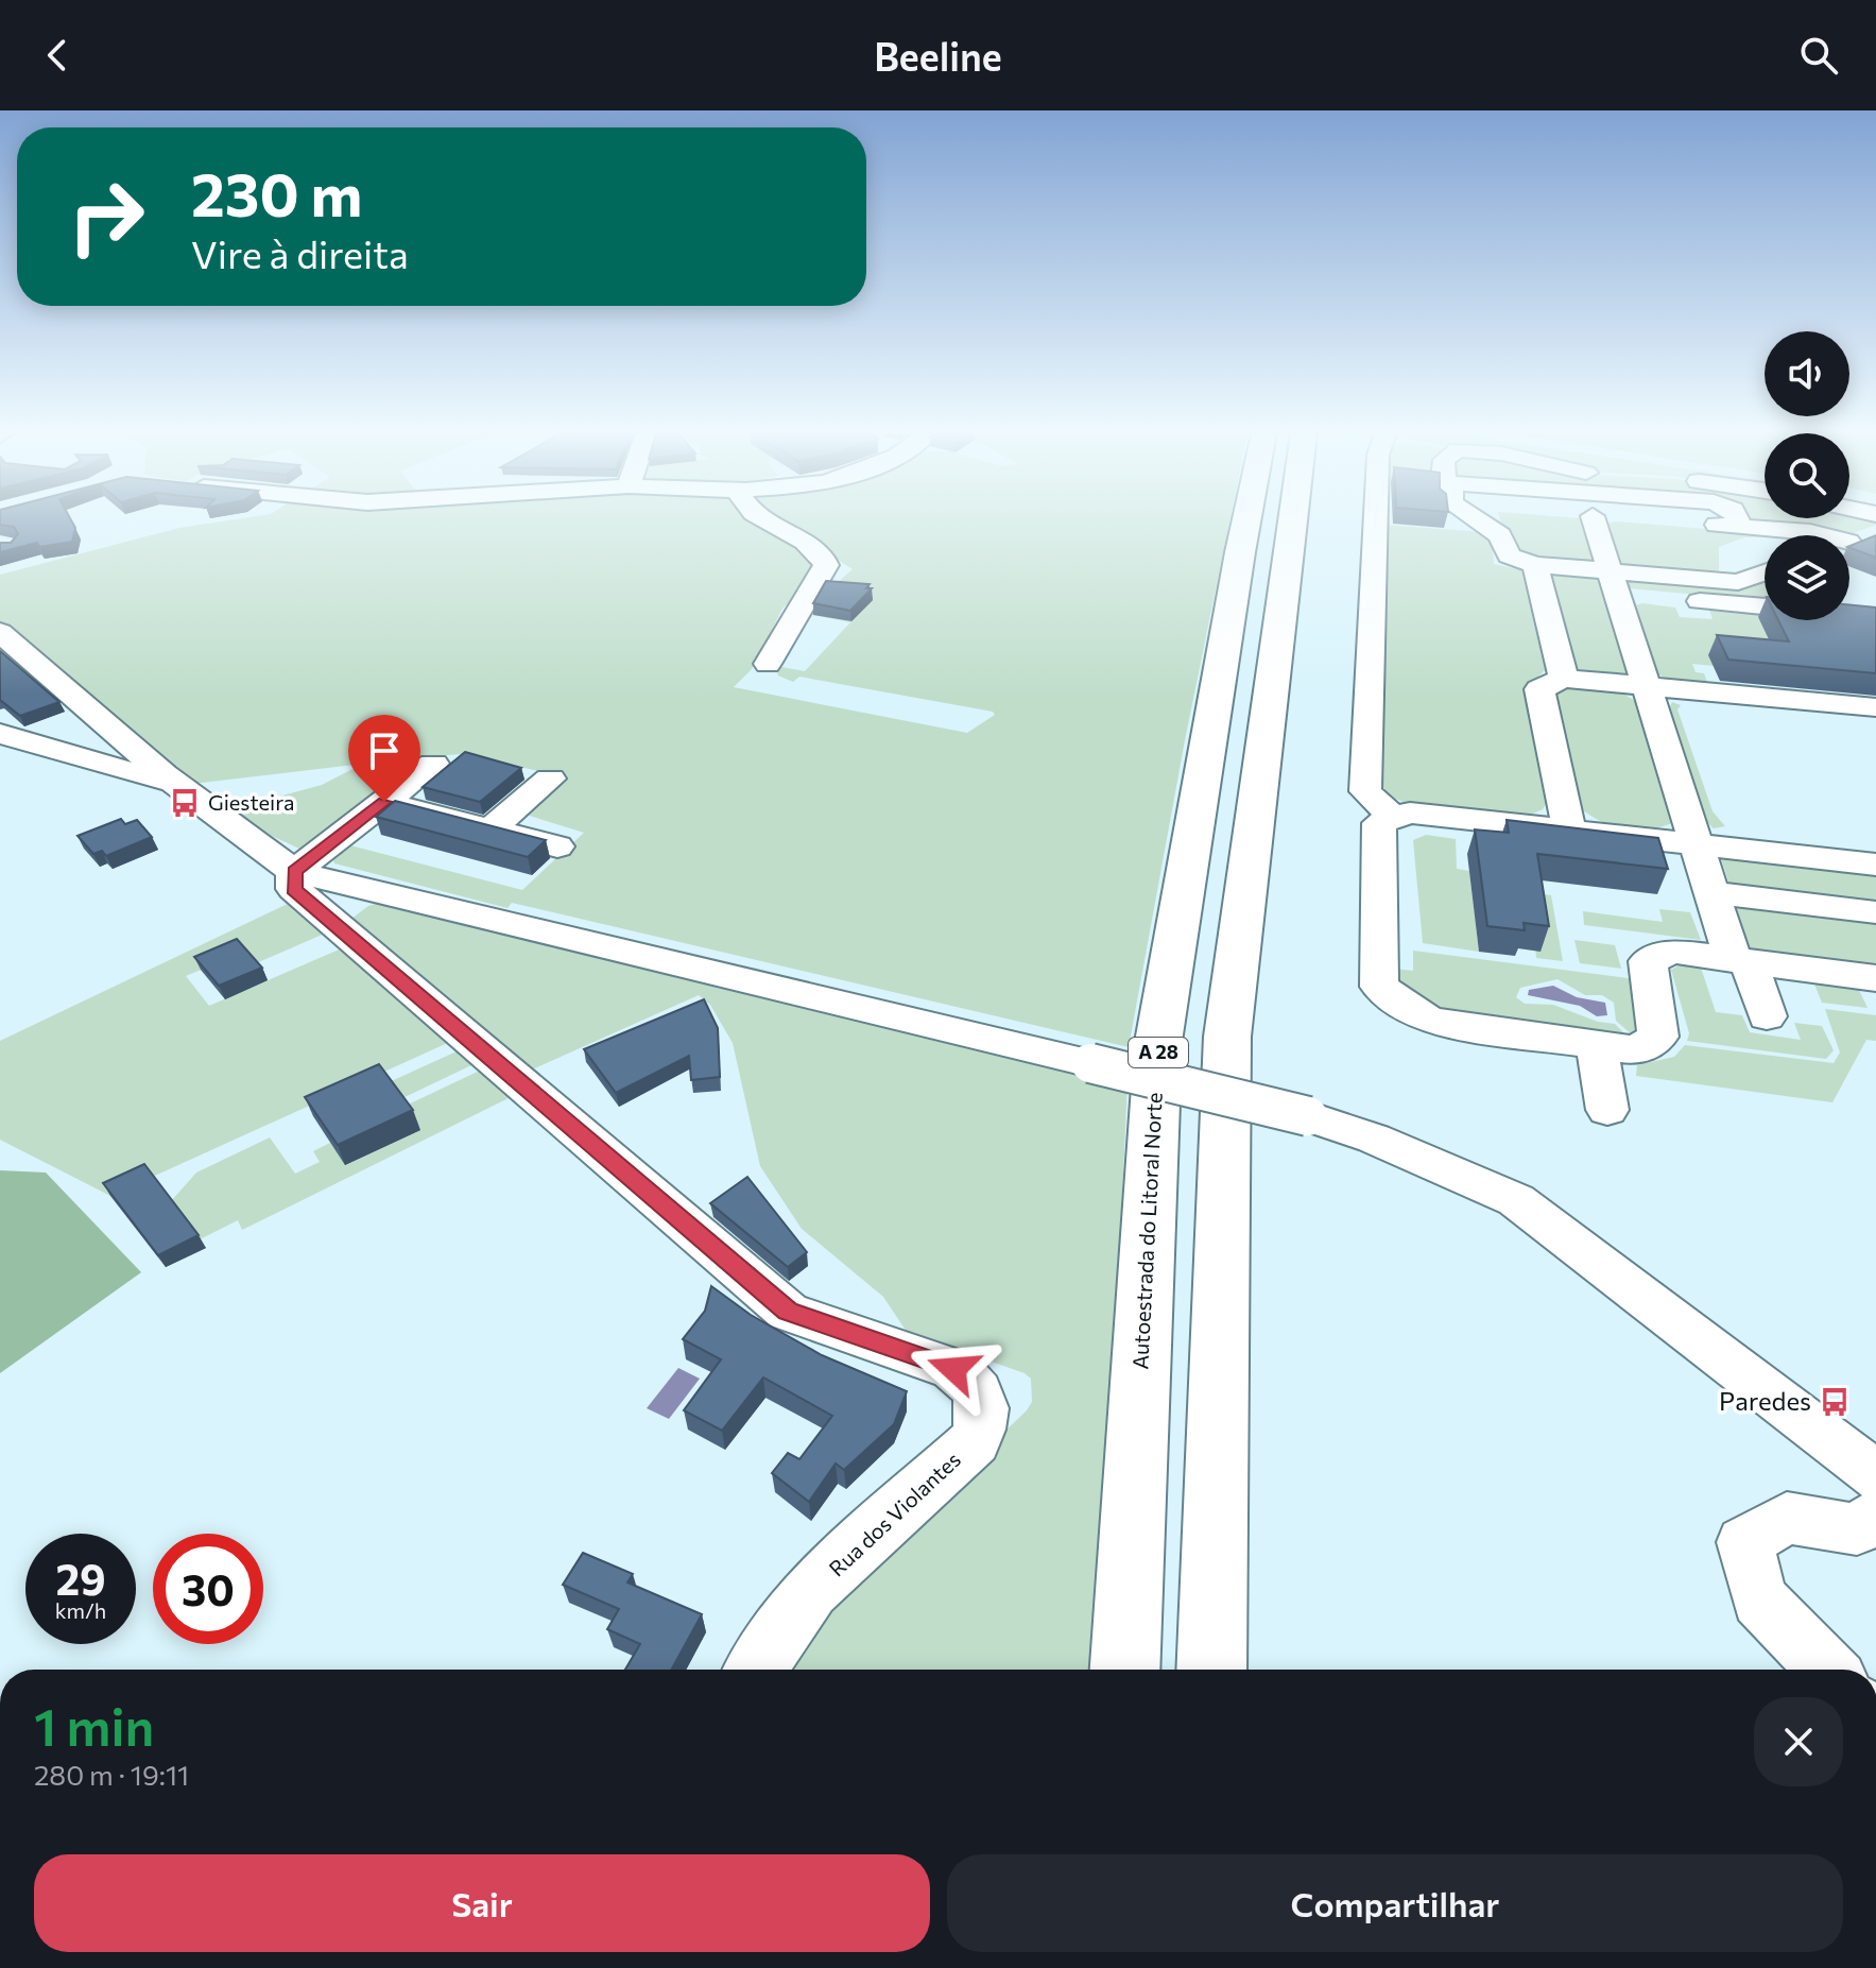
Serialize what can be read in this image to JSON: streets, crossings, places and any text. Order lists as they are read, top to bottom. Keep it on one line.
{"streets":{"highway":["A 28","Autoestrada do Litoral Norte"],"street":["Rua dos Violantes"]},"places":{"bus stop":["Giesteira","Paredes"]},"page":{"header":"Beeline","turn":["230 m","Vire à direita"],"speed":"29 km/h","limit":"30","heading":["1 min","280 m · 19:11"],"buttons":["Sair","Compartilhar"]}}
